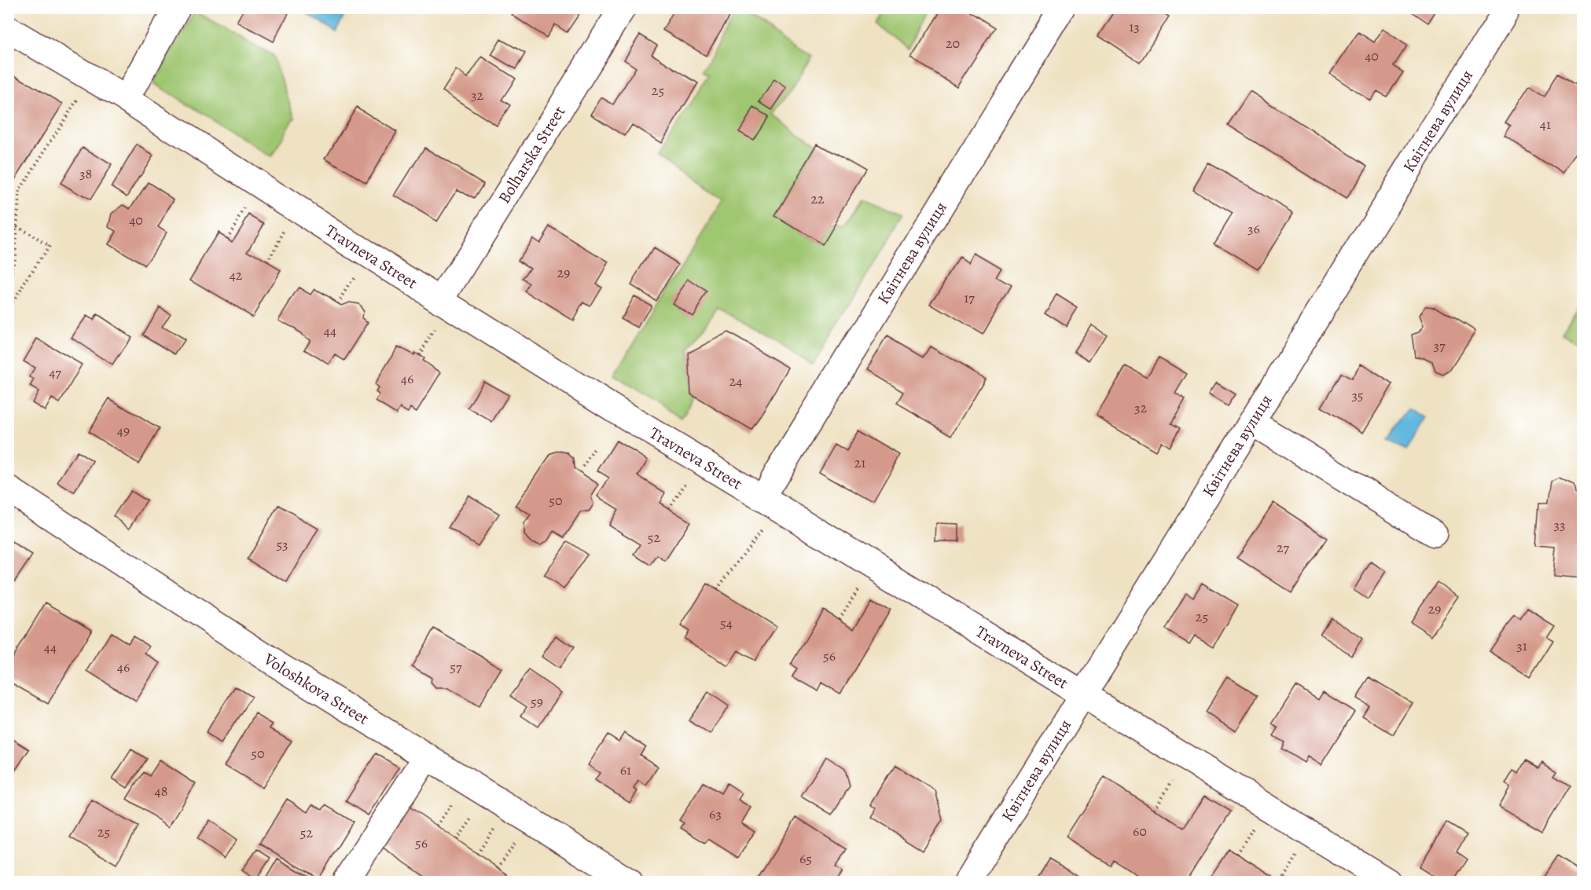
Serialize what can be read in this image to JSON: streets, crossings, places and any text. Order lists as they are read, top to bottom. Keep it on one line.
{"streets":{"street":["Квітнева вулиця","Bolharska Street","Travneva Street","Voloshkova Street"]},"crossings":[["Квітнева вулиця","Travneva Street"],["Bolharska Street","Travneva Street"]],"house_numbers":["13","20","40","25","32","41","38","22","40","36","29","42","17","44","37","47","46","24","35","32","49","21","50","33","52","53","27","29","25","54","31","44","56","46","57","59","50","61","48","63","60","25","52","56","65"]}
